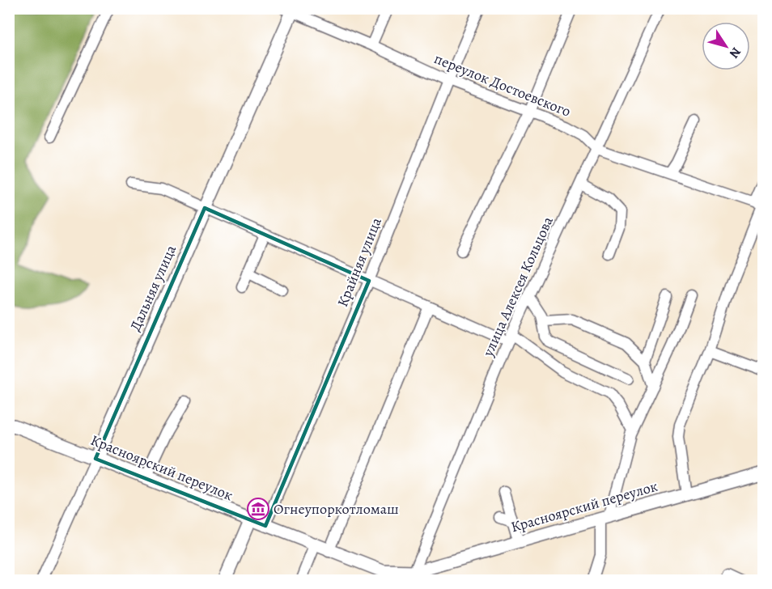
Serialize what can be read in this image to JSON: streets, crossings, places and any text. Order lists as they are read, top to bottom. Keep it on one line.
{"streets":{"main road":["Дальняя улица","Красноярский переулок"],"street":["переулок Достоевского","Крайняя улица","улица Алексея Кольцова"]},"crossings":[["переулок Достоевского","Крайняя улица"],["переулок Достоевского","улица Алексея Кольцова"],["переулок Достоевского","Дальняя улица"],["Крайняя улица","Красноярский переулок"],["улица Алексея Кольцова","Красноярский переулок"],["Дальняя улица","Красноярский переулок"]],"places":{"museum":["Огнеупоркотломаш"]},"north":"bottom right"}
